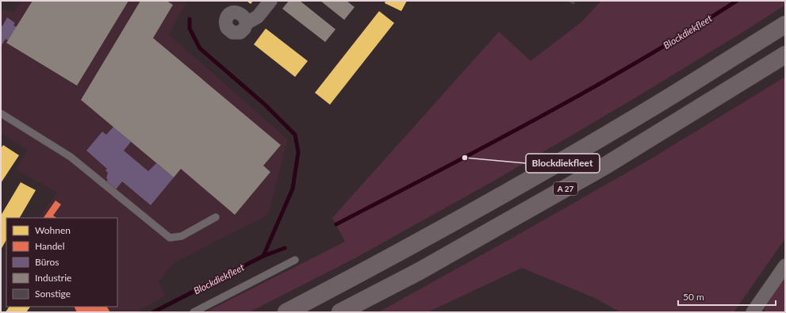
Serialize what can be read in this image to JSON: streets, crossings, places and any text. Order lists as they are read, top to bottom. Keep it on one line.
{"streets":{"highway":["A 27"]},"water":["Blockdiekfleet"],"places":["Blockdiekfleet"],"legend":["Wohnen","Handel","Büros","Industrie","Sonstige"],"scale_bar":"50 m"}
